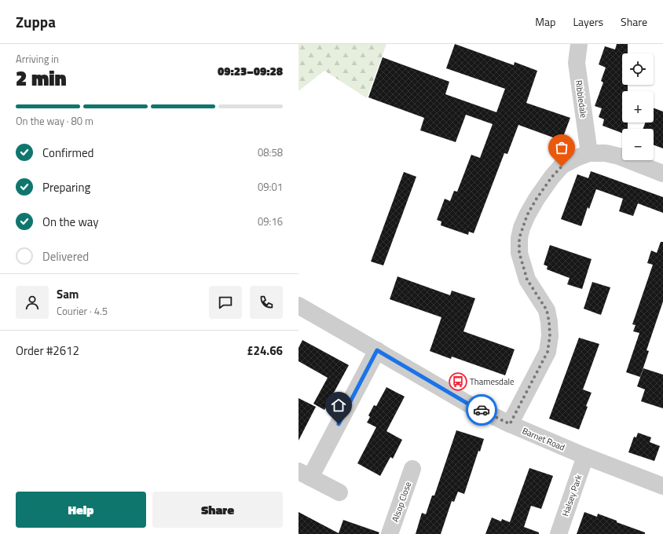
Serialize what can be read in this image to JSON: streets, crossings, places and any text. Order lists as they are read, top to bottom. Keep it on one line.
{"streets":{"street":["Ribbledale","Barnet Road","Halsey Park","Alsop Close"]},"crossings":[["Barnet Road","Halsey Park"]],"places":{"bus stop":["Thamesdale"]},"page":{"header":"Zuppa","nav":["Map","Layers","Share"],"heading":["2 min","Arriving in","09:23–09:28"],"panel":["Sam","Courier · 4.5","Order #2612","£24.66"],"map_buttons":["+","−"],"bar":"On the way · 80 m","list":[["Confirmed","08:58"],["Preparing","09:01"],["On the way","09:16"],"Delivered"],"buttons":["Help","Share"]}}
